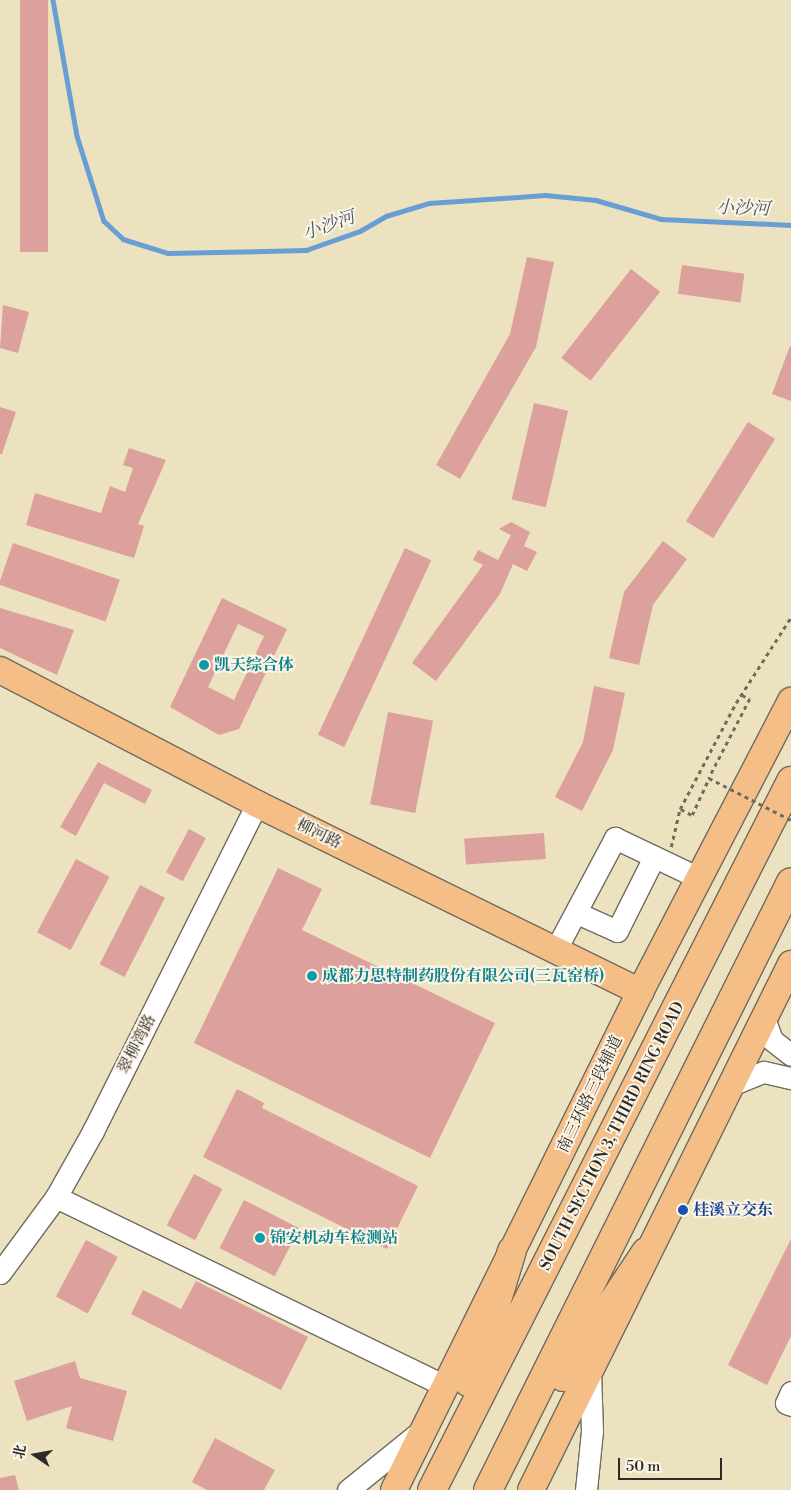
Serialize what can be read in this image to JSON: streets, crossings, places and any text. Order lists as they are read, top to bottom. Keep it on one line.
{"streets":{"highway":["SOUTH SECTION 3, THIRD RING ROAD"],"main road":["柳河路","南三环路三段辅道"],"street":["翠柳湾路"]},"crossings":[["柳河路","翠柳湾路"],["柳河路","南三环路三段辅道"]],"water":["小沙河"],"places":["凯天综合体","成都力思特制药股份有限公司(三瓦窑桥)","桂溪立交东","锦安机动车检测站"],"scale_bar":"50 m","north":"left"}
